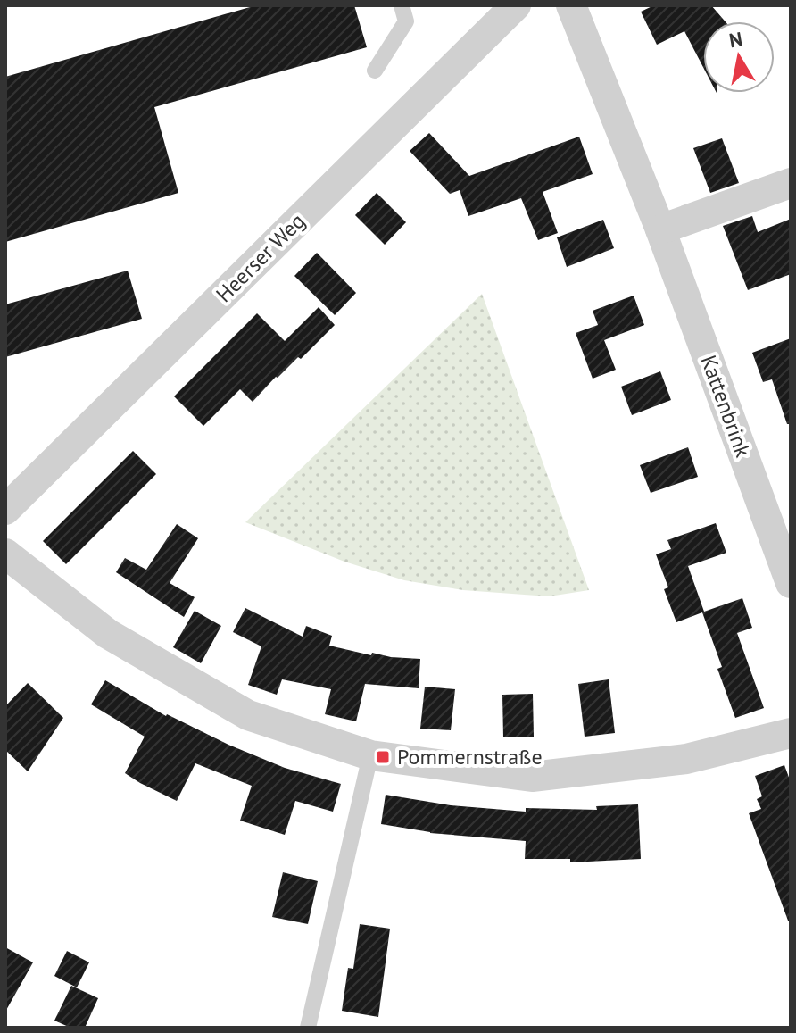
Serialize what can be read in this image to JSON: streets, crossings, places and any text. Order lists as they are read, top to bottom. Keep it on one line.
{"streets":{"street":["Heerser Weg","Kattenbrink"]},"places":{"transit":["Pommernstraße"]},"north":"top"}
